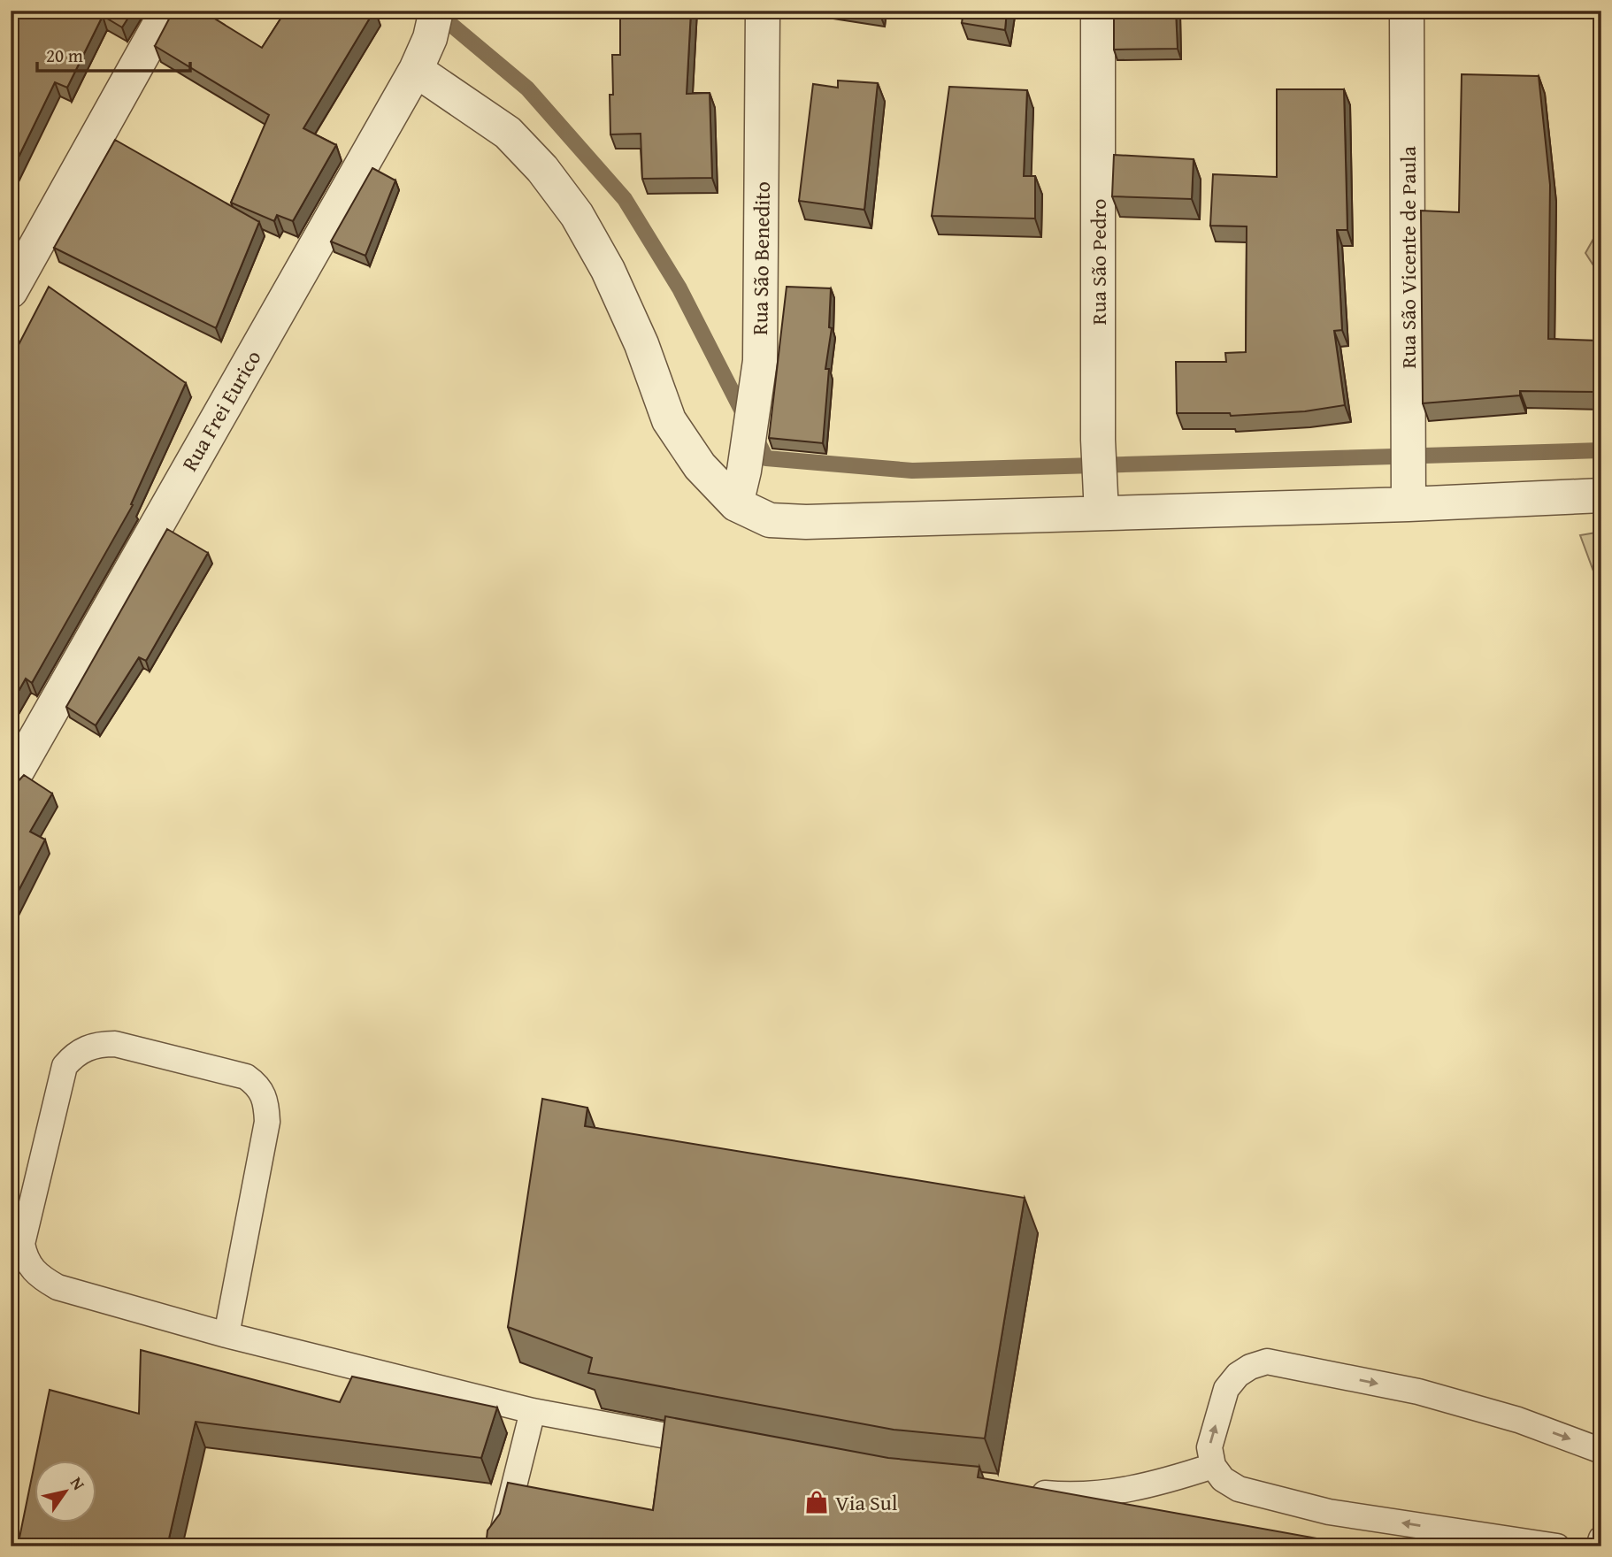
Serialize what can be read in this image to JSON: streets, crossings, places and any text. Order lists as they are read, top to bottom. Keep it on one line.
{"streets":{"street":["Rua São Vicente de Paula","Rua São Benedito","Rua São Pedro","Rua Frei Eurico"]},"places":{"shop":["Via Sul"]},"scale_bar":"20 m","north":"top right"}
